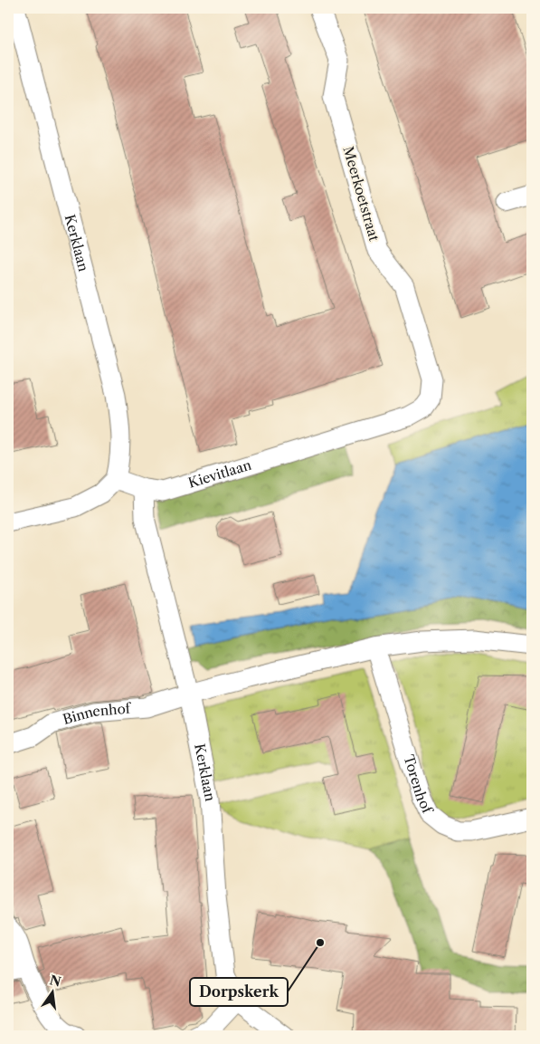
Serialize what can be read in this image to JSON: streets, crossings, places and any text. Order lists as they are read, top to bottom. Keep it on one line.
{"streets":{"street":["Meerkoetstraat","Kerklaan","Kievitlaan","Binnenhof","Torenhof"]},"crossings":[["Meerkoetstraat","Kievitlaan"],["Kerklaan","Kievitlaan"],["Kerklaan","Binnenhof"]],"places":["Dorpskerk"],"north":"top"}
